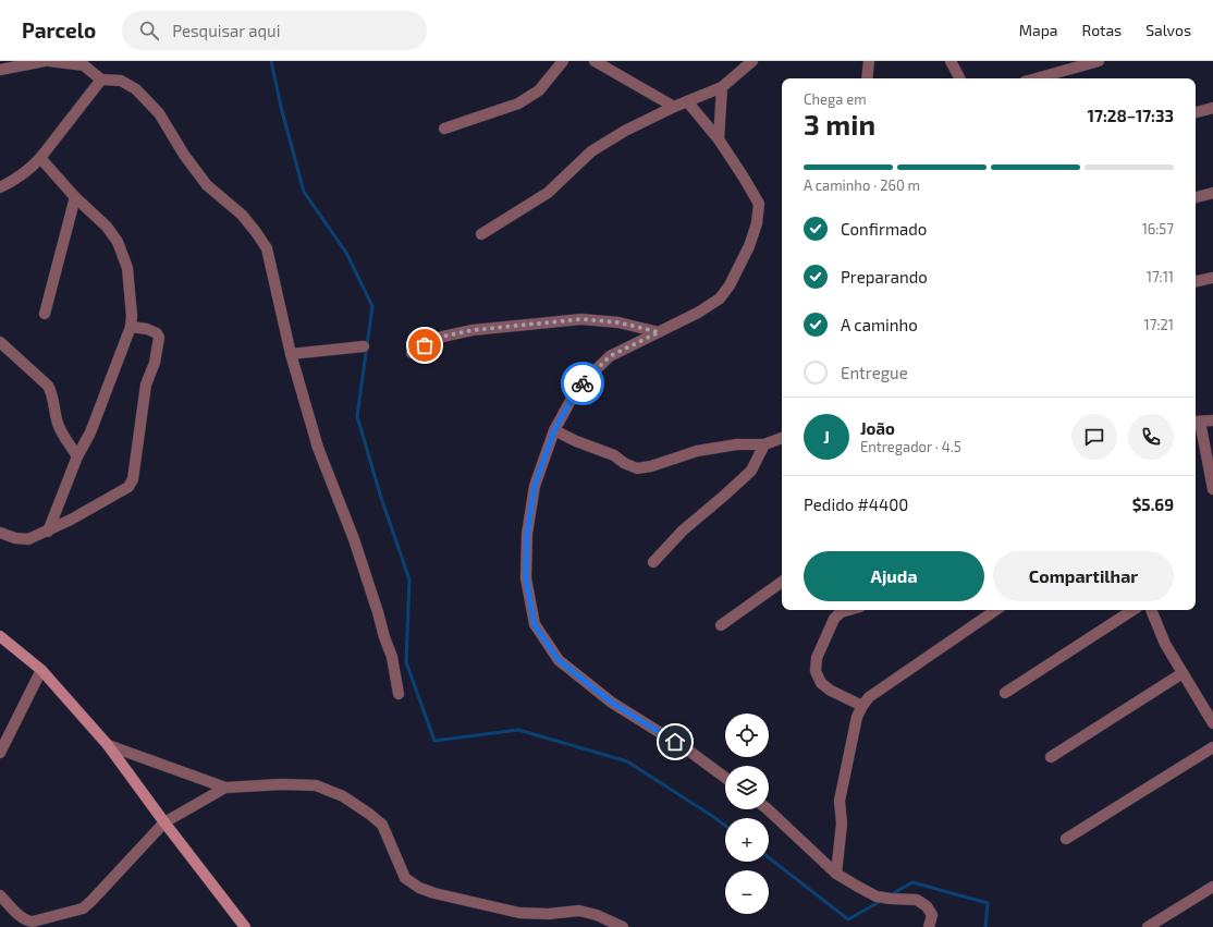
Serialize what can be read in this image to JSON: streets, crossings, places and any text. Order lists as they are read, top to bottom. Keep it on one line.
{"page":{"header":"Parcelo","search":"Pesquisar aqui","nav":["Mapa","Rotas","Salvos"],"heading":["3 min","Chega em","17:28–17:33"],"panel":["João","Entregador · 4.5","Pedido #4400","$5.69"],"bar":"A caminho · 260 m","list":[["Confirmado","16:57"],["Preparando","17:11"],["A caminho","17:21"],"Entregue"],"round":"J","buttons":["Ajuda","Compartilhar"],"map_buttons":["+","−"]}}
